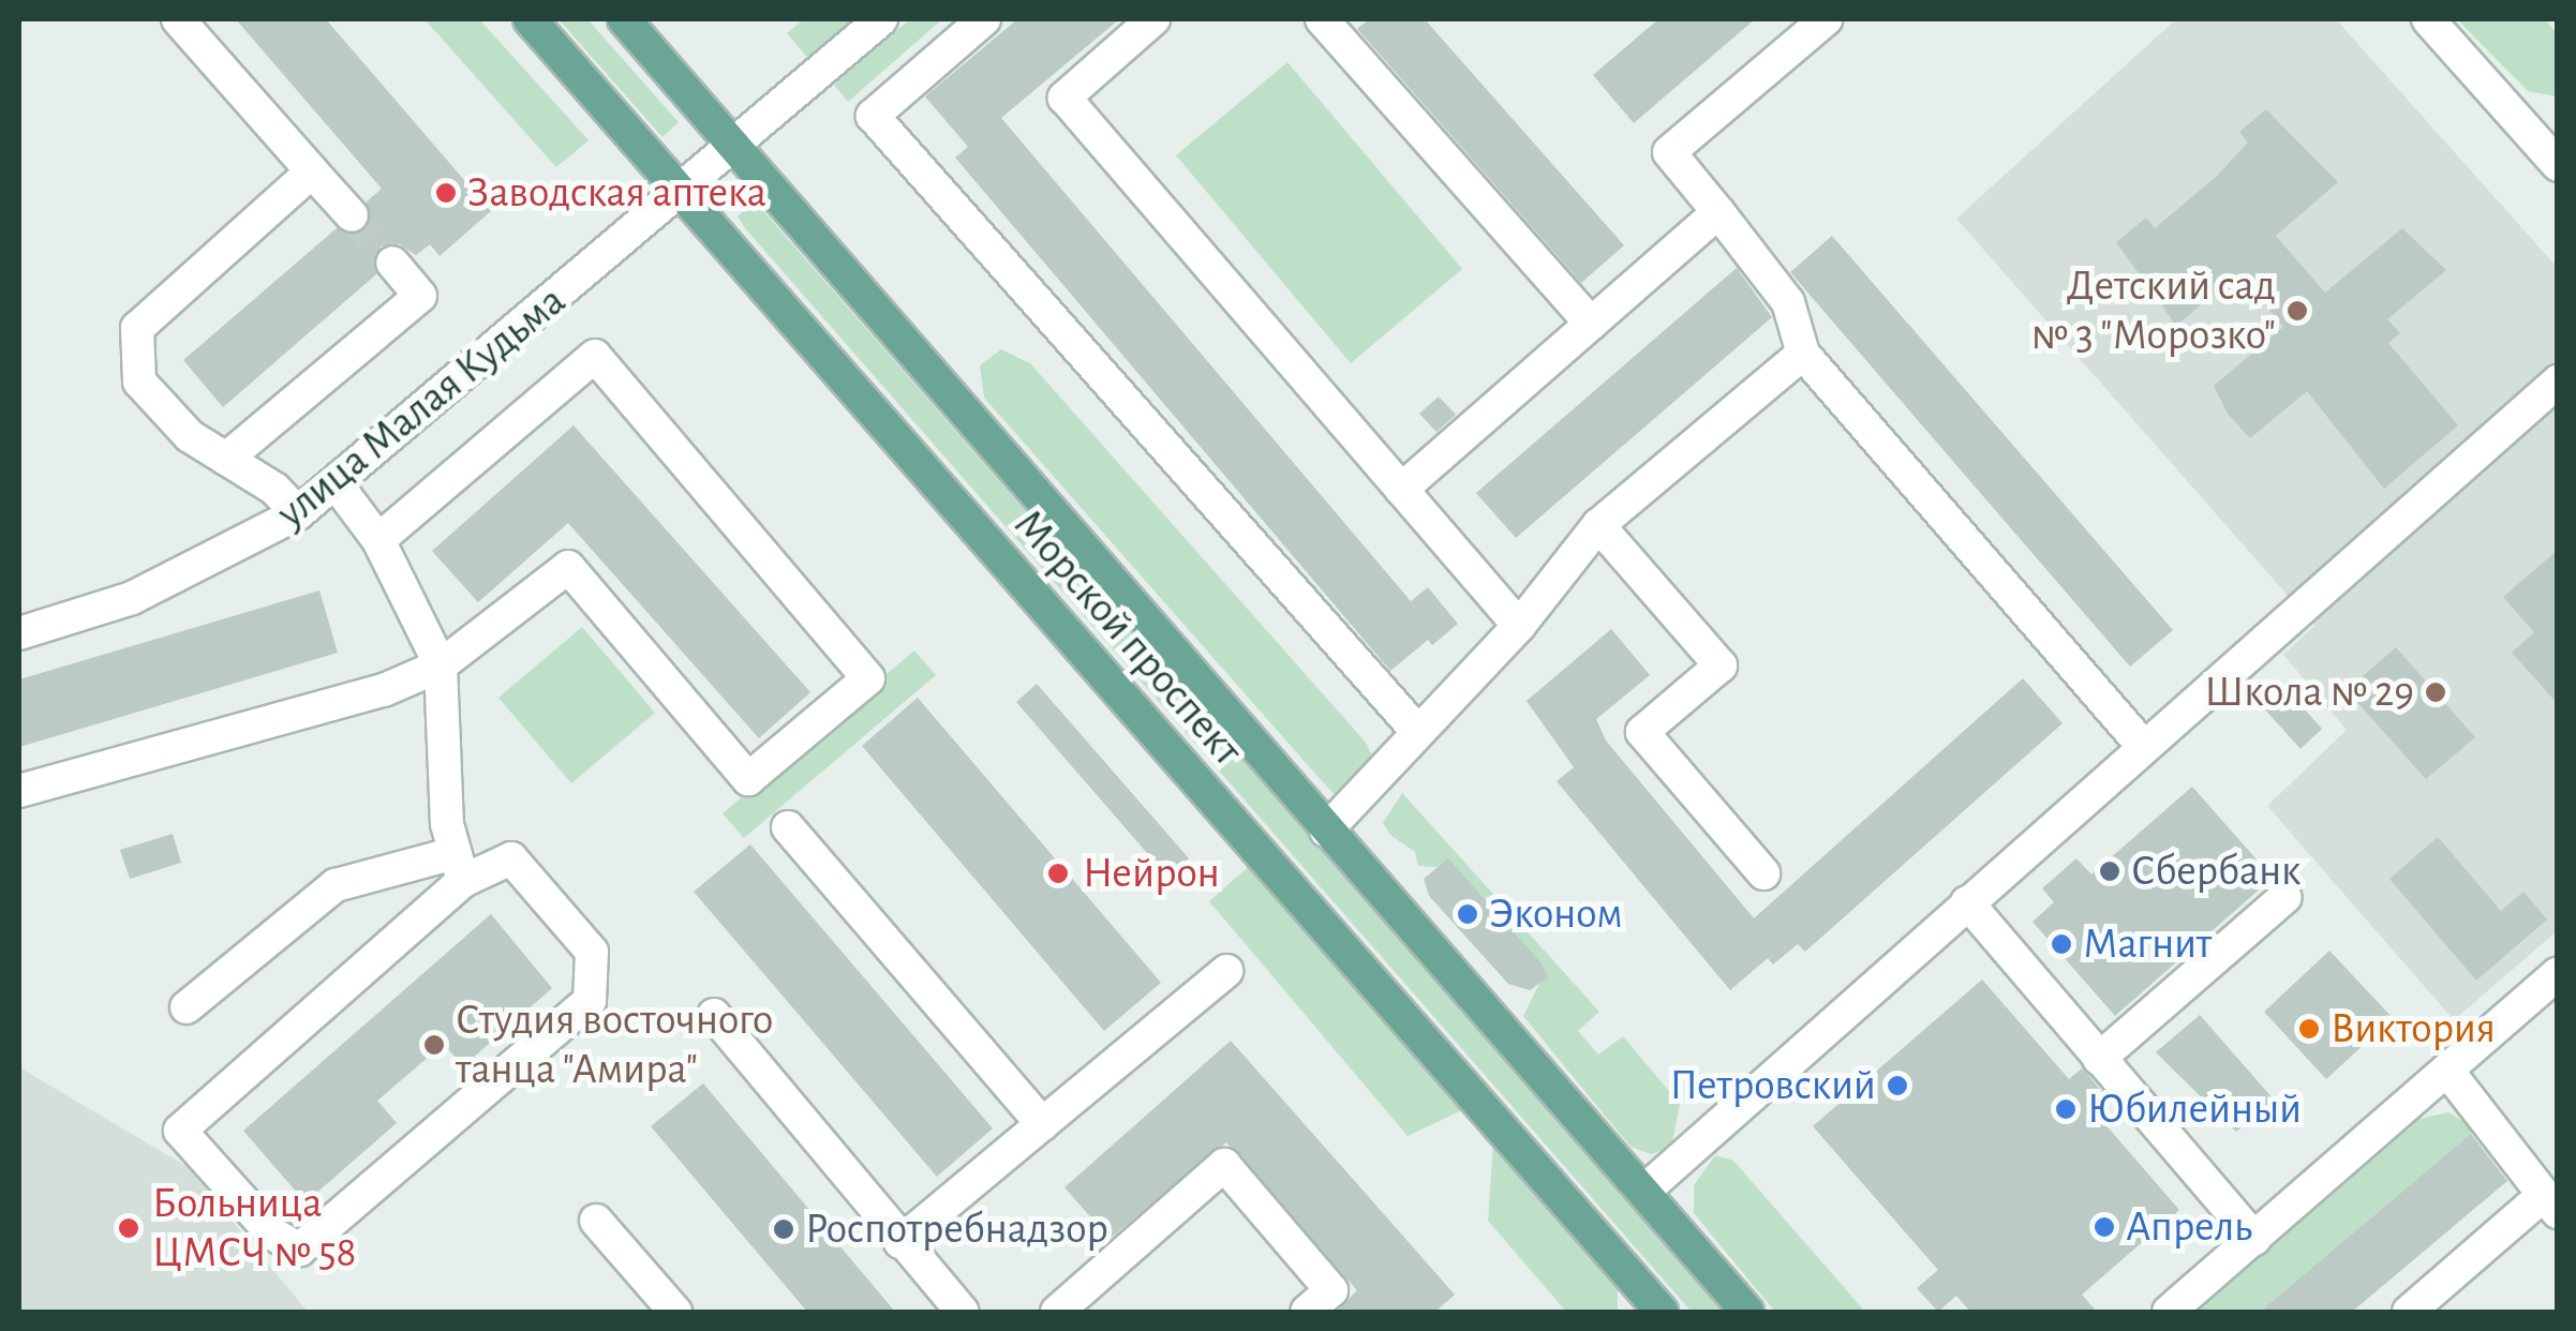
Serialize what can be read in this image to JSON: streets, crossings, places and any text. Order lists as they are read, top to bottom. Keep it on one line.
{"streets":{"main road":["Морской проспект"],"street":["улица Малая Кудьма"]},"crossings":[["улица Малая Кудьма","Морской проспект"]],"places":["Заводская аптека","Детский сад № 3 \"Морозко\"","Школа № 29","Сбербанк","Нейрон","Эконом","Магнит","Виктория","Студия восточного танца \"Амира\"","Петровский","Юбилейный","Апрель","Больница ЦМСЧ № 58","Роспотребнадзор"]}
